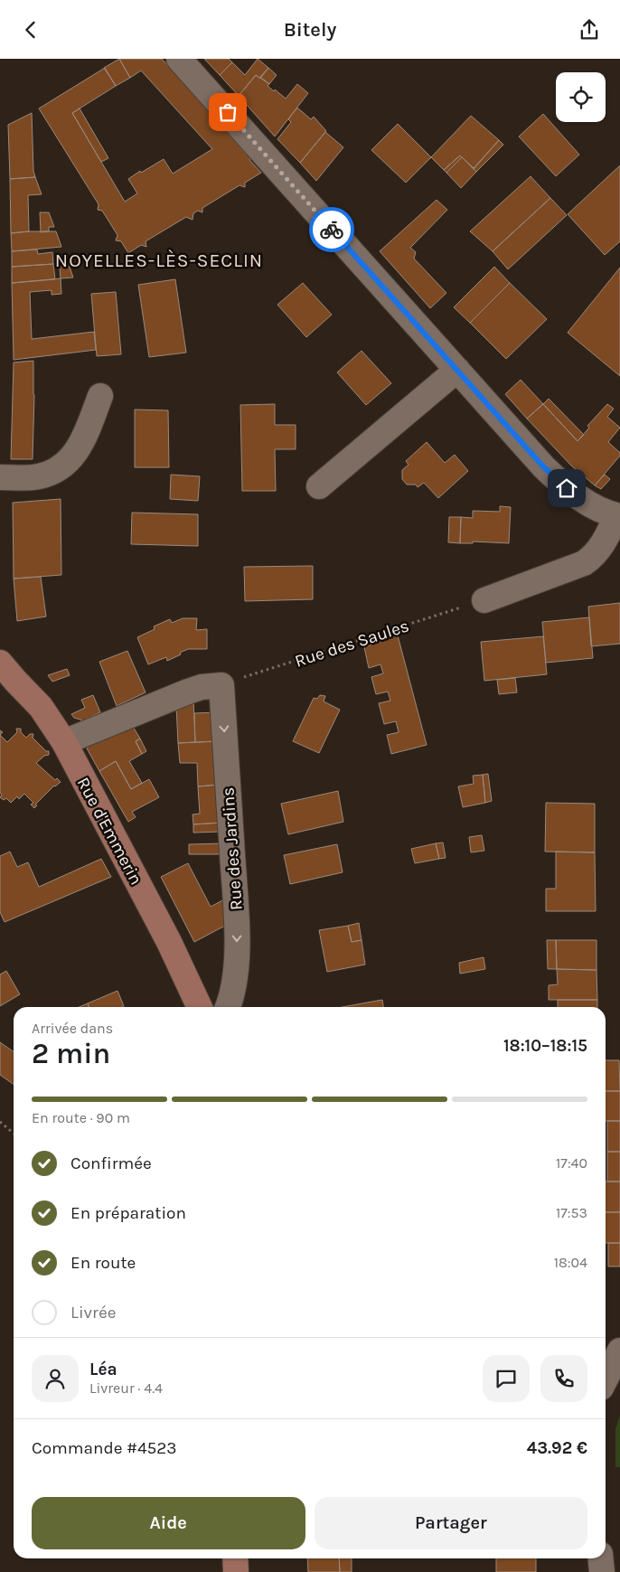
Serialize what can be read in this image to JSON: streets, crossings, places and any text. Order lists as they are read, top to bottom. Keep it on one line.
{"streets":{"main road":["Rue d'Emmerin"],"street":["Rue des Jardins"],"path":["Rue des Saules"]},"crossings":[["Rue des Saules","Rue des Jardins"]],"one_way":["Rue des Jardins"],"districts":["NOYELLES-LÈS-SECLIN"],"page":{"header":"Bitely","heading":["2 min","Arrivée dans","18:10–18:15"],"panel":["Léa","Livreur · 4.4","Commande #4523","43.92 €"],"bar":"En route · 90 m","list":[["Confirmée","17:40"],["En préparation","17:53"],["En route","18:04"],"Livrée"],"buttons":["Aide","Partager"]}}
